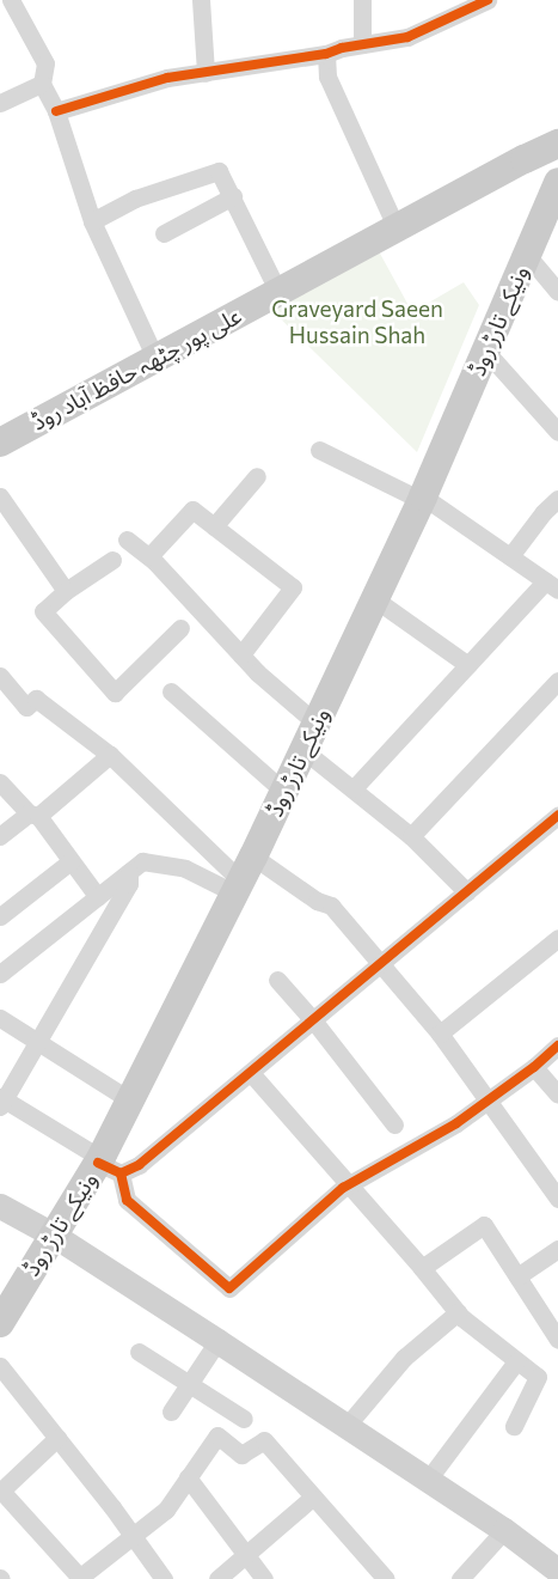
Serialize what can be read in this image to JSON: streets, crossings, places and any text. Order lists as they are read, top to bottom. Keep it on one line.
{"streets":{"main road":["ونیکے تارڑ روڈ","علی پور چٹھہ حافظ آباد روڈ"]},"parks":["Graveyard Saeen Hussain Shah"]}
